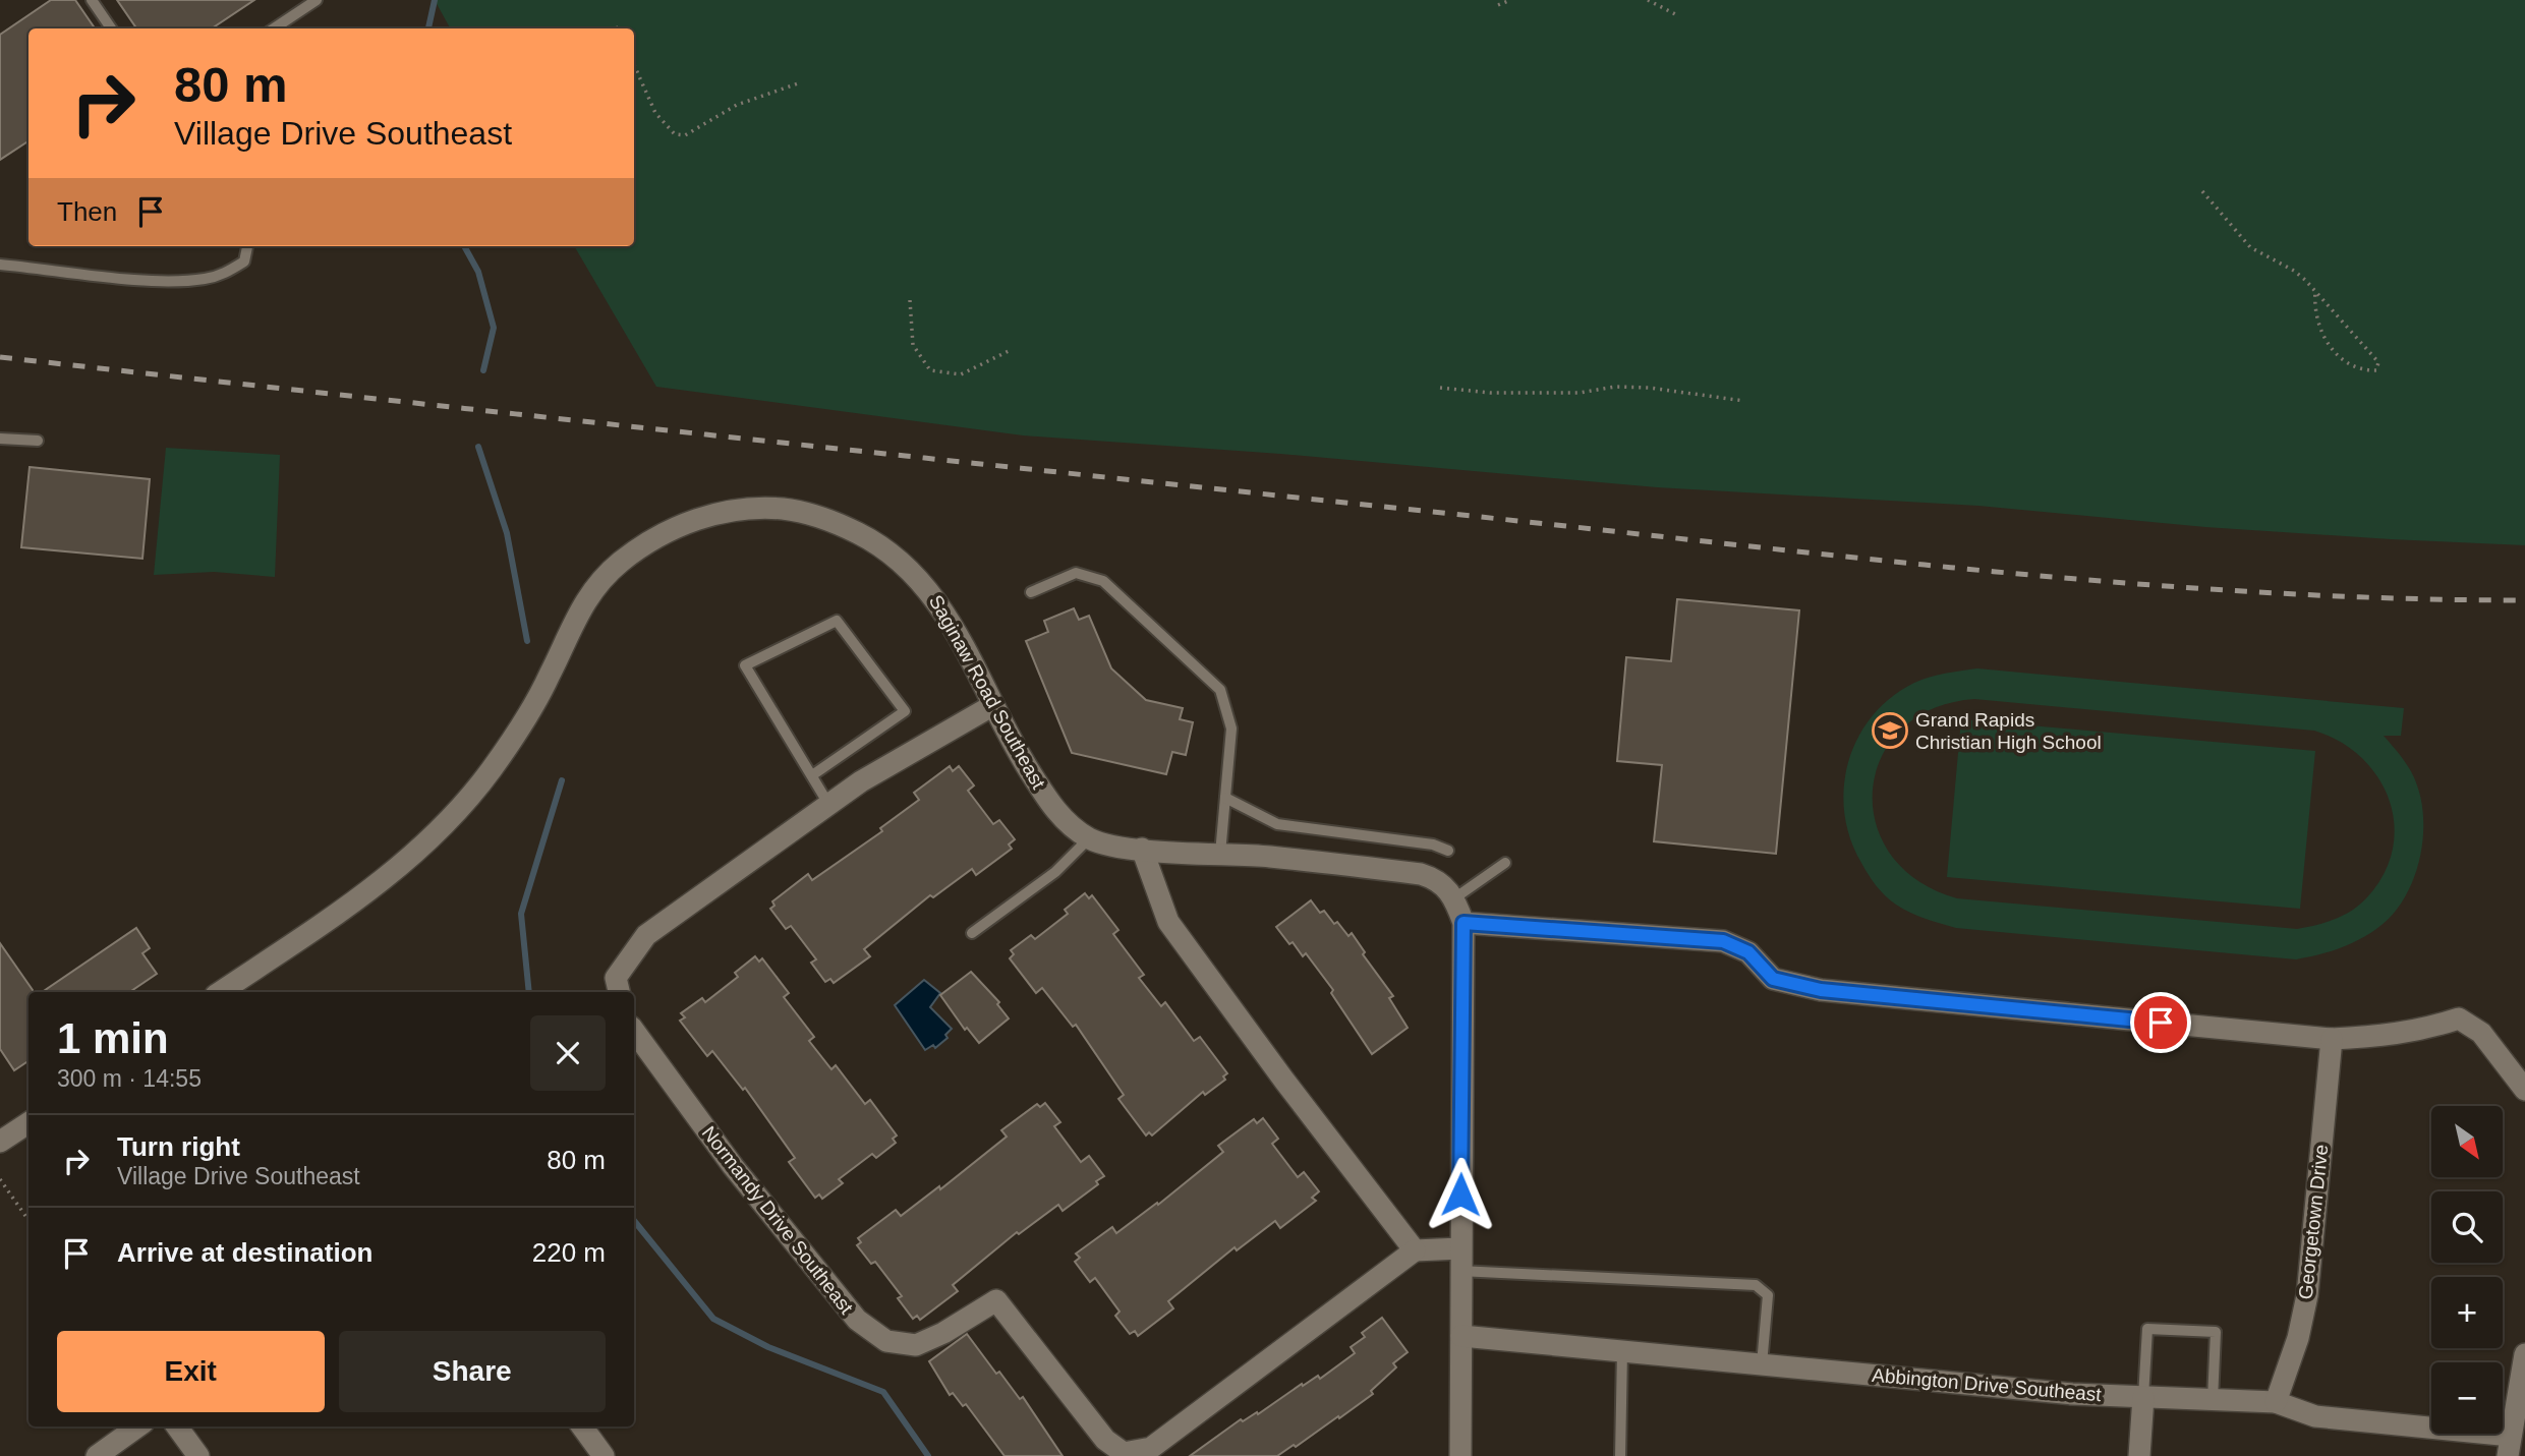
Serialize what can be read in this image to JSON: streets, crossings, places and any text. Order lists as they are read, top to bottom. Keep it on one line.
{"streets":{"street":["Saginaw Road Southeast","Normandy Drive Southeast","Georgetown Drive","Abbington Drive Southeast"]},"crossings":[["Georgetown Drive","Abbington Drive Southeast"]],"places":{"school or university":["Grand Rapids Christian High School"]},"north":"bottom right","page":{"turn":["80 m","Village Drive Southeast"],"then":"Then","heading":["1 min","300 m · 14:55"],"map_buttons":["+","−"],"list":[{"name":"Turn right","note":"Village Drive Southeast","value":"80 m"},{"name":"Arrive at destination","value":"220 m"}],"buttons":["Exit","Share"]}}
